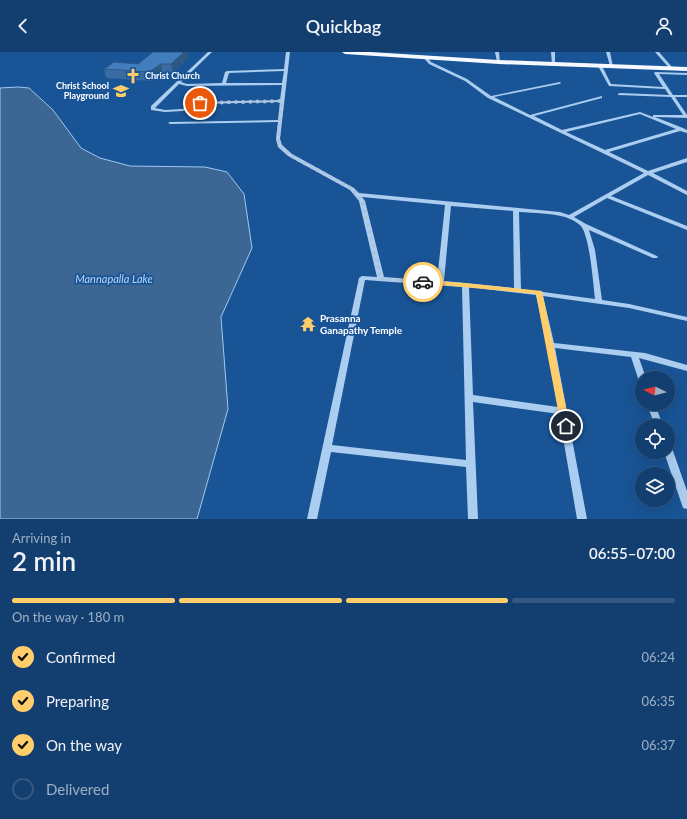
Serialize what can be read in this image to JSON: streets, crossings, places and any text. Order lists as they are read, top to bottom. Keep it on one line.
{"water":["Mannapalla Lake"],"places":{"church":["Christ Church"],"school or university":["Christ School Playground"],"temple":["Prasanna Ganapathy Temple"]},"north":"left","page":{"header":"Quickbag","heading":["2 min","Arriving in","06:55–07:00"],"bar":"On the way · 180 m","list":[["Confirmed","06:24"],["Preparing","06:35"],["On the way","06:37"],"Delivered"]}}
